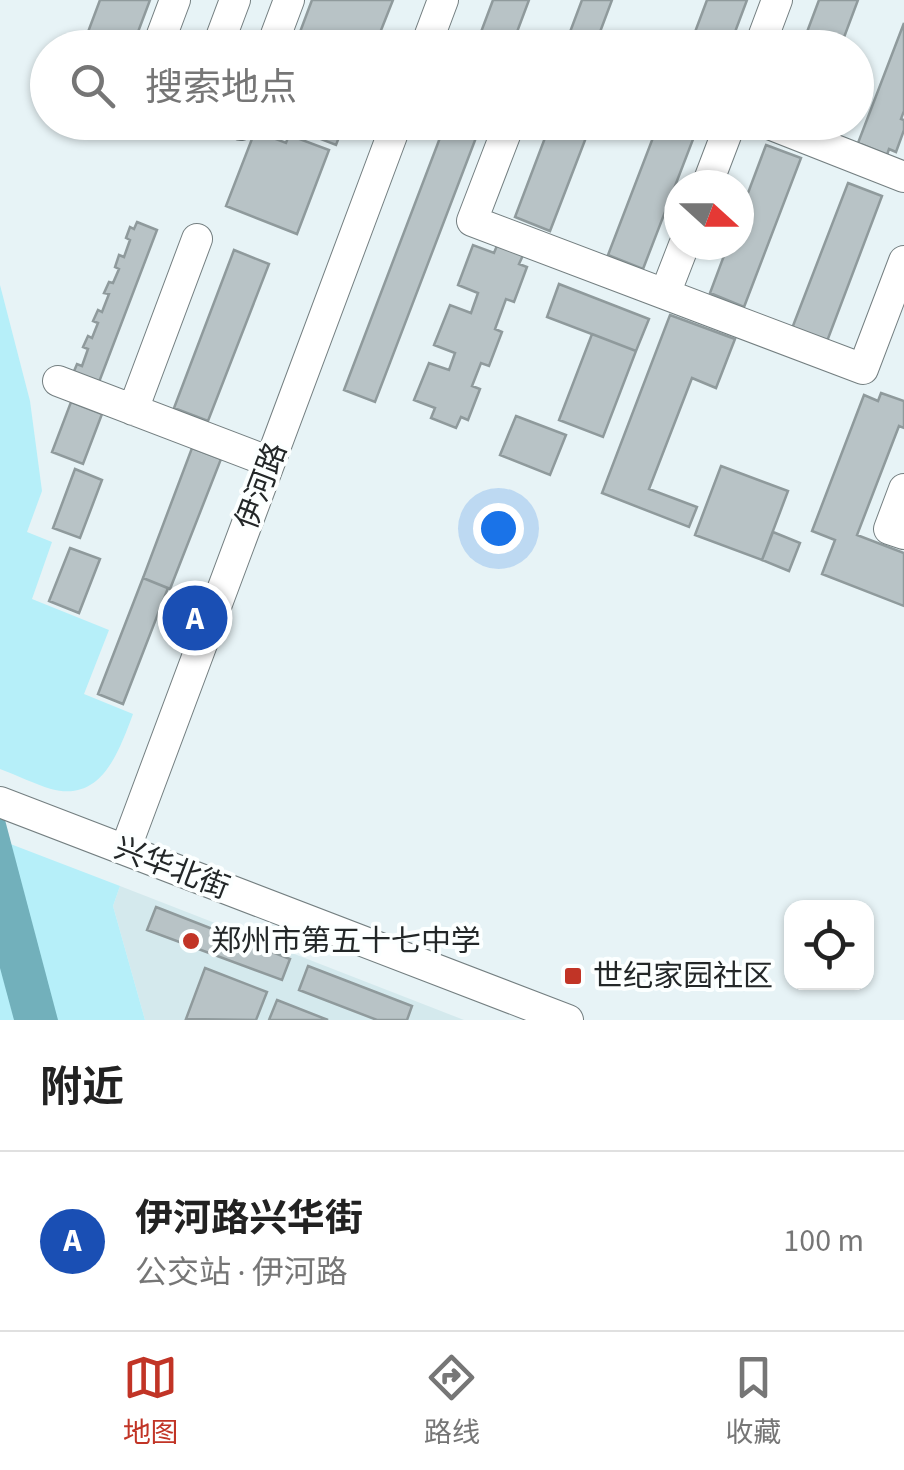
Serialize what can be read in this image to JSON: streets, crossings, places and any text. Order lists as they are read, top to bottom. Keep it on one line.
{"streets":{"street":["伊河路","兴华北街"]},"crossings":[["伊河路","兴华北街"]],"places":{"other":["郑州市第五十七中学"],"transit":["世纪家园社区"]},"north":"right","page":{"search":"搜索地点","pins":"A","heading":"附近","list":[{"mark":"A","name":"伊河路兴华街","note":"公交站 · 伊河路","value":"100 m"}],"nav":["地图","路线","收藏"]}}
